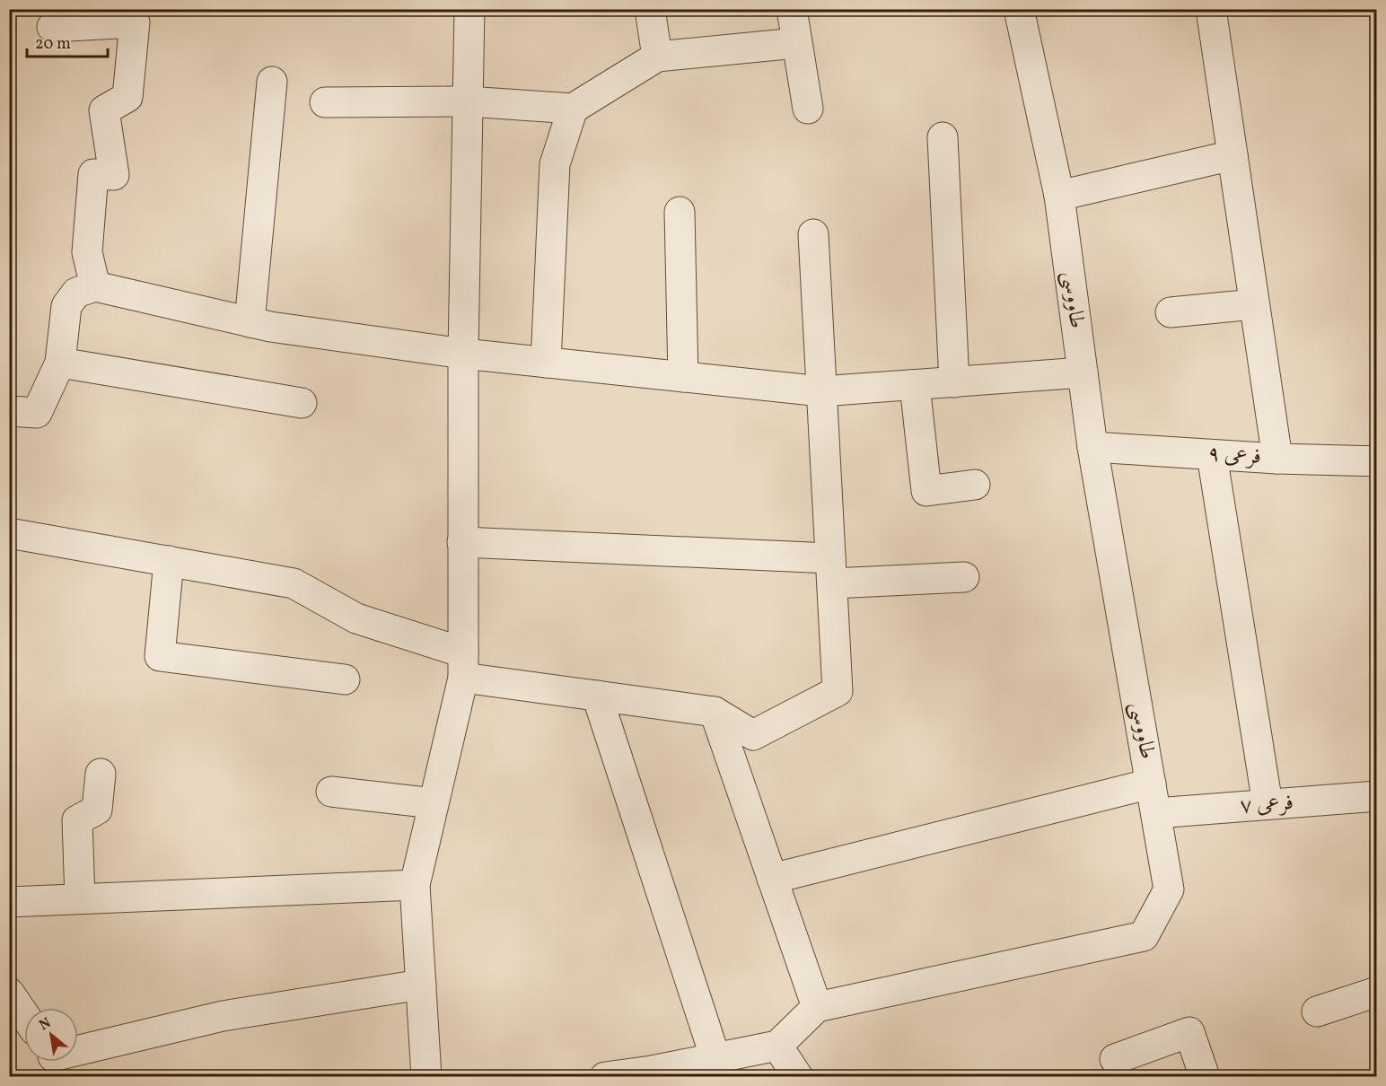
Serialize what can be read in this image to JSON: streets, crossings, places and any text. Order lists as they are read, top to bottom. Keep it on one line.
{"streets":{"street":["طاووسی","فرعی ۹","فرعی ۷"]},"crossings":[["طاووسی","فرعی ۹"],["طاووسی","فرعی ۷"]],"scale_bar":"20 m","north":"top left"}
